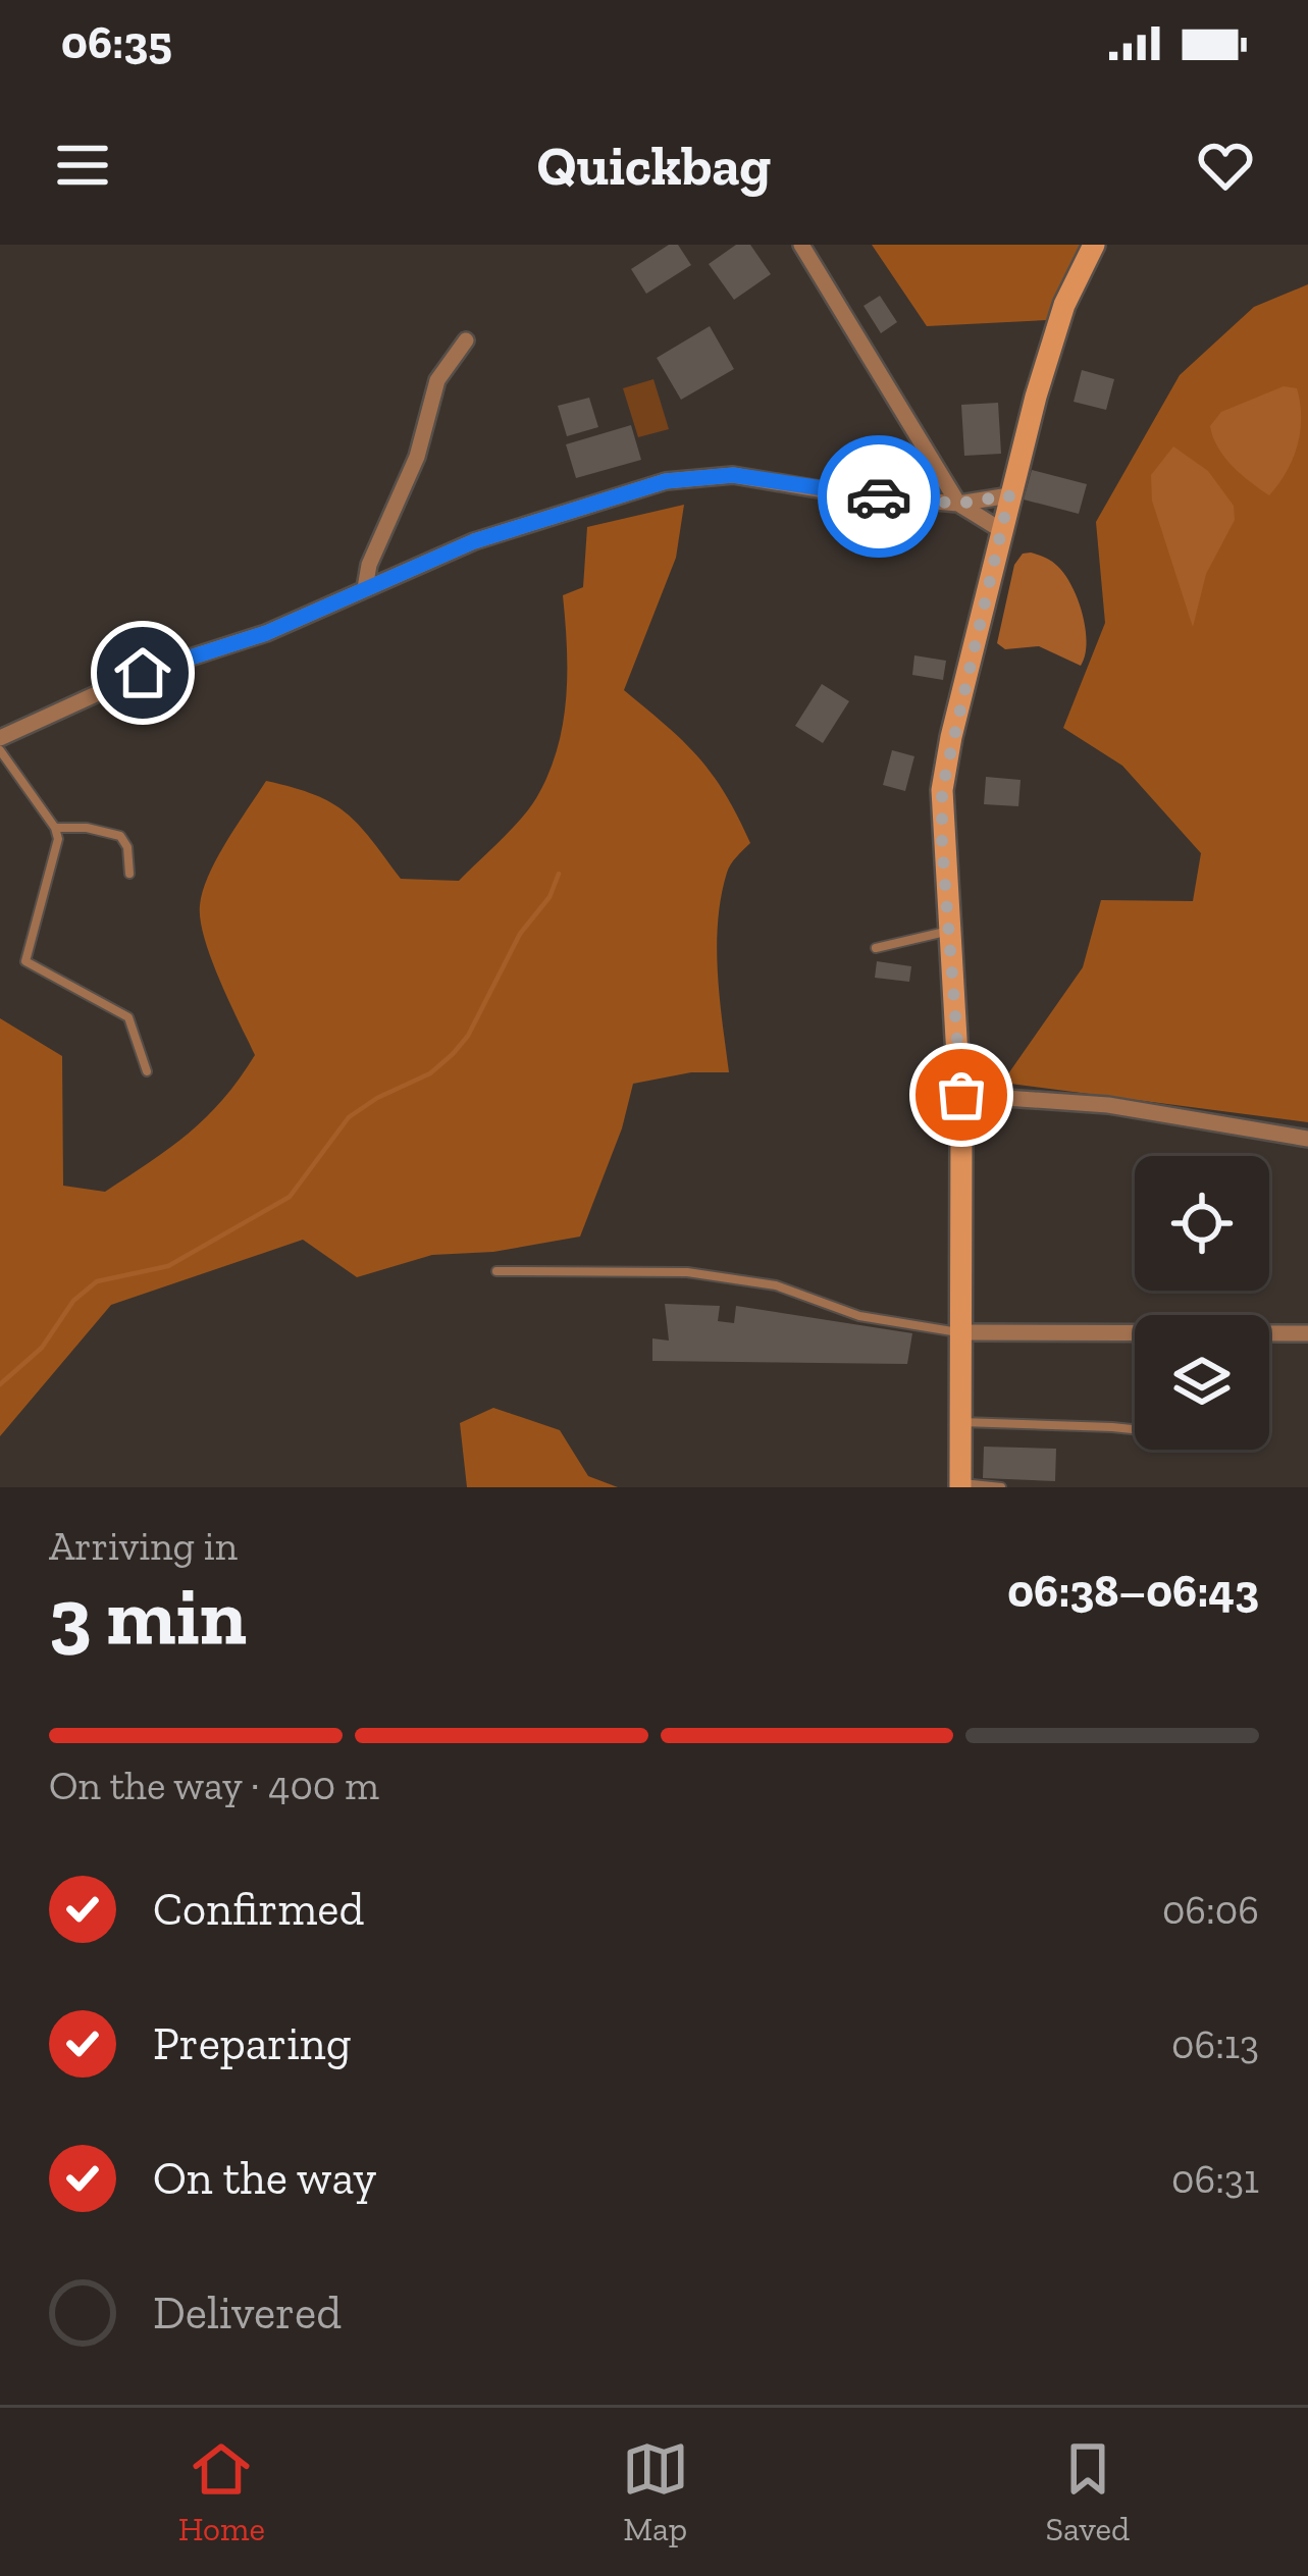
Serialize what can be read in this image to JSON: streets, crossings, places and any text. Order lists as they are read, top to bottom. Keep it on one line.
{"page":{"status":"06:35","header":"Quickbag","heading":["3 min","Arriving in","06:38–06:43"],"bar":"On the way · 400 m","list":[["Confirmed","06:06"],["Preparing","06:13"],["On the way","06:31"],"Delivered"],"tabs":["Home","Map","Saved"]}}
